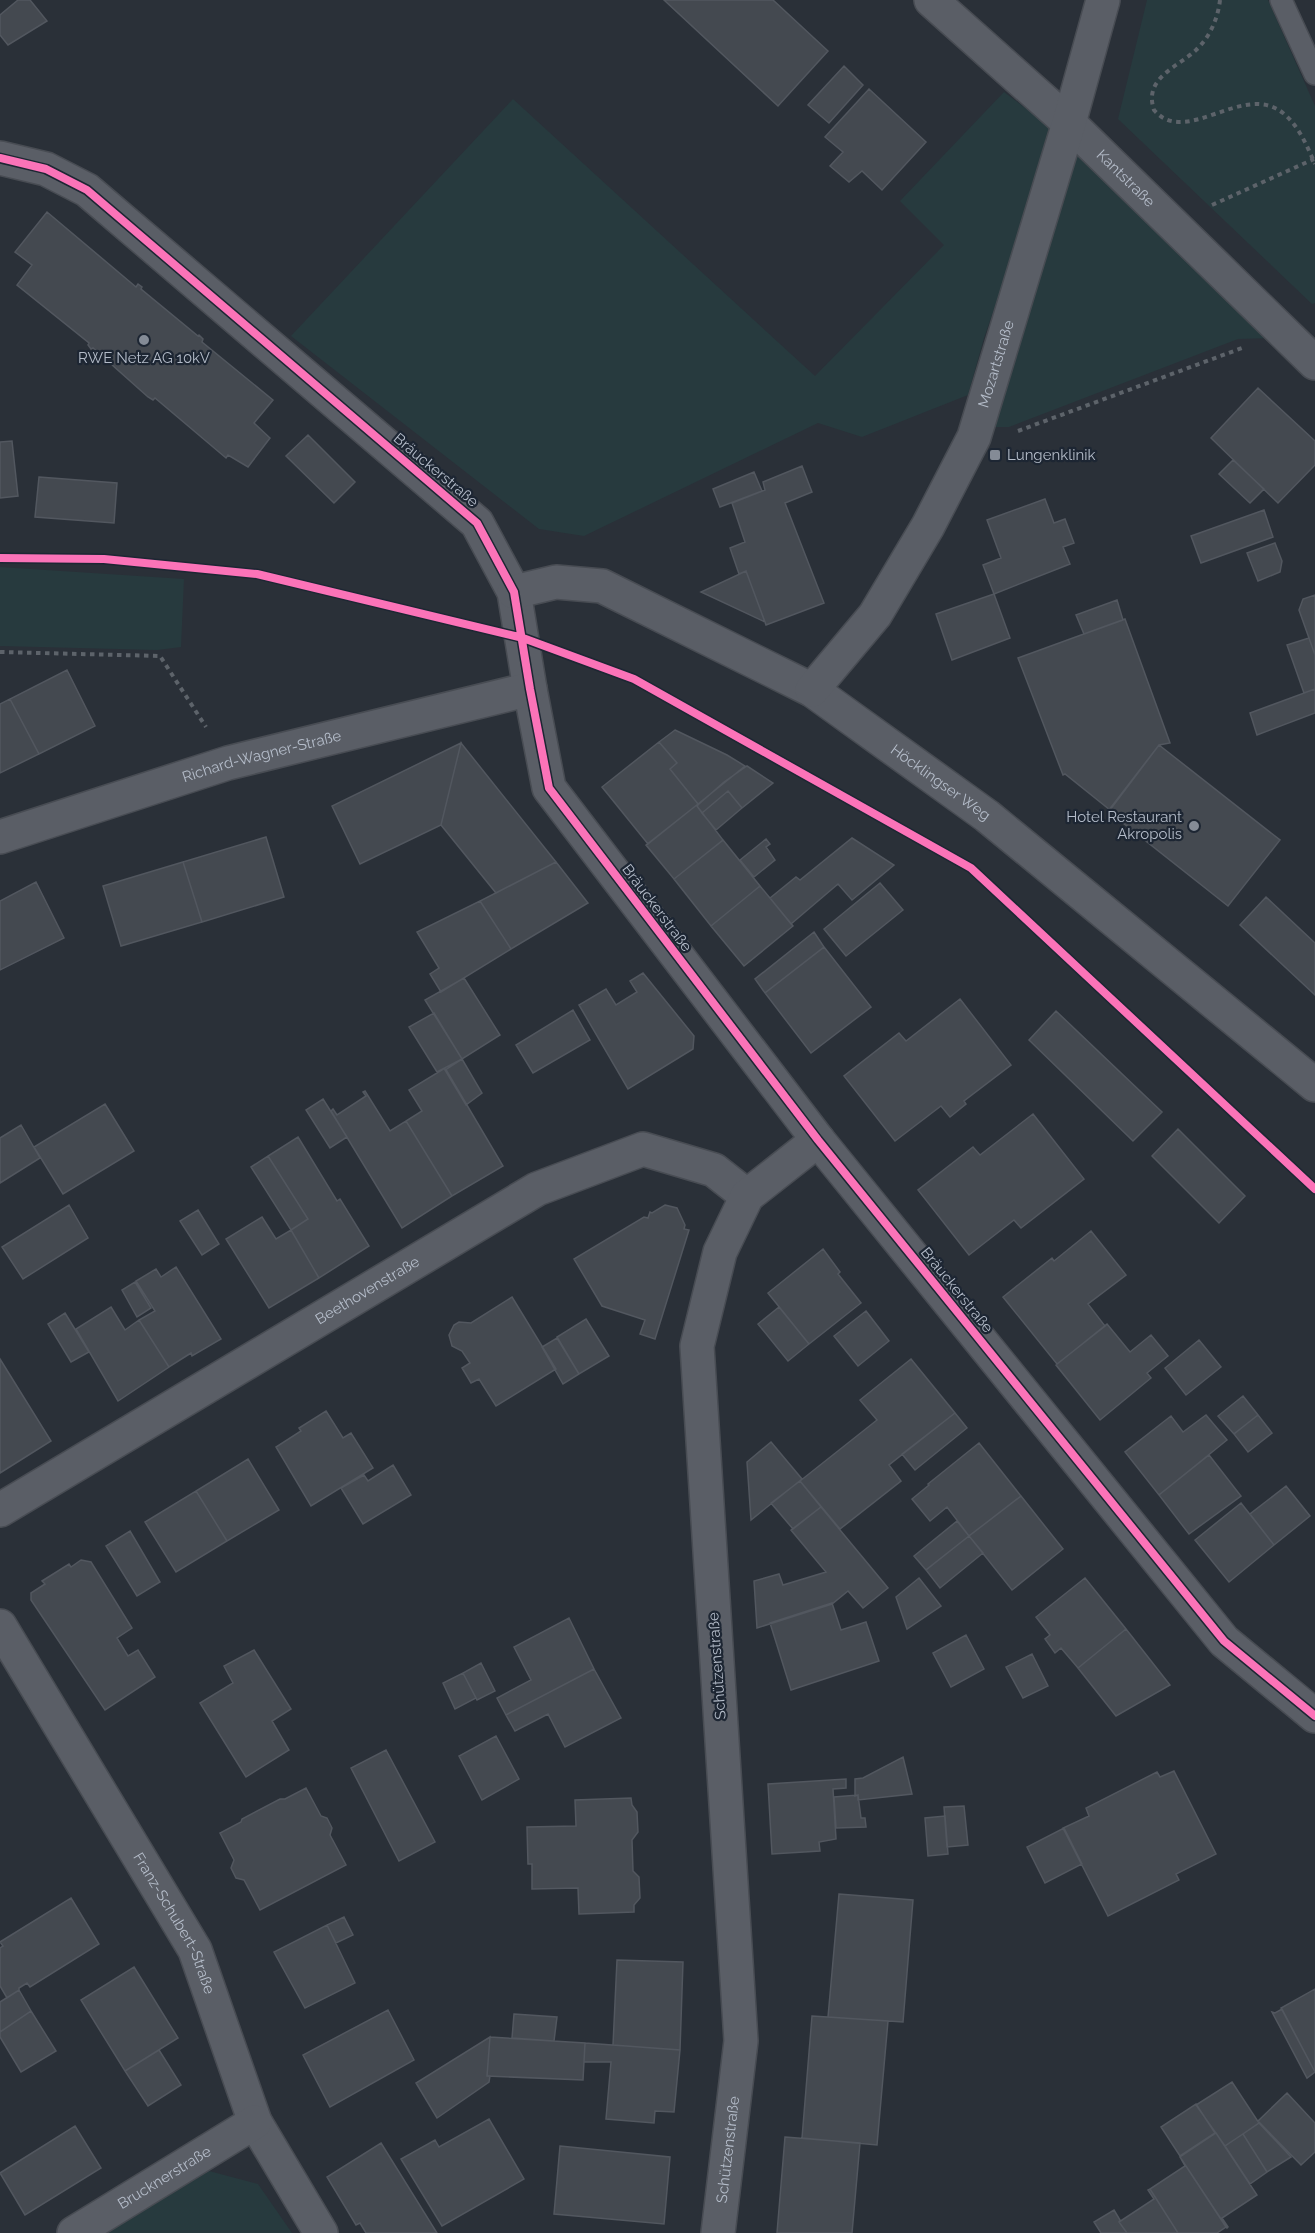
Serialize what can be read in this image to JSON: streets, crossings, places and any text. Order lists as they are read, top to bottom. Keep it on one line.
{"streets":{"street":["Kantstraße","Mozartstraße","Bräuckerstraße","Richard-Wagner-Straße","Höcklingser Weg","Beethovenstraße","Schützenstraße","Franz-Schubert-Straße","Brucknerstraße"]},"crossings":[["Kantstraße","Mozartstraße"],["Mozartstraße","Höcklingser Weg"],["Bräuckerstraße","Richard-Wagner-Straße"],["Bräuckerstraße","Höcklingser Weg"],["Bräuckerstraße","Schützenstraße"],["Beethovenstraße","Schützenstraße"],["Franz-Schubert-Straße","Brucknerstraße"]],"places":{"other":["RWE Netz AG 10kV","Hotel Restaurant Akropolis"],"transit":["Lungenklinik"]}}
